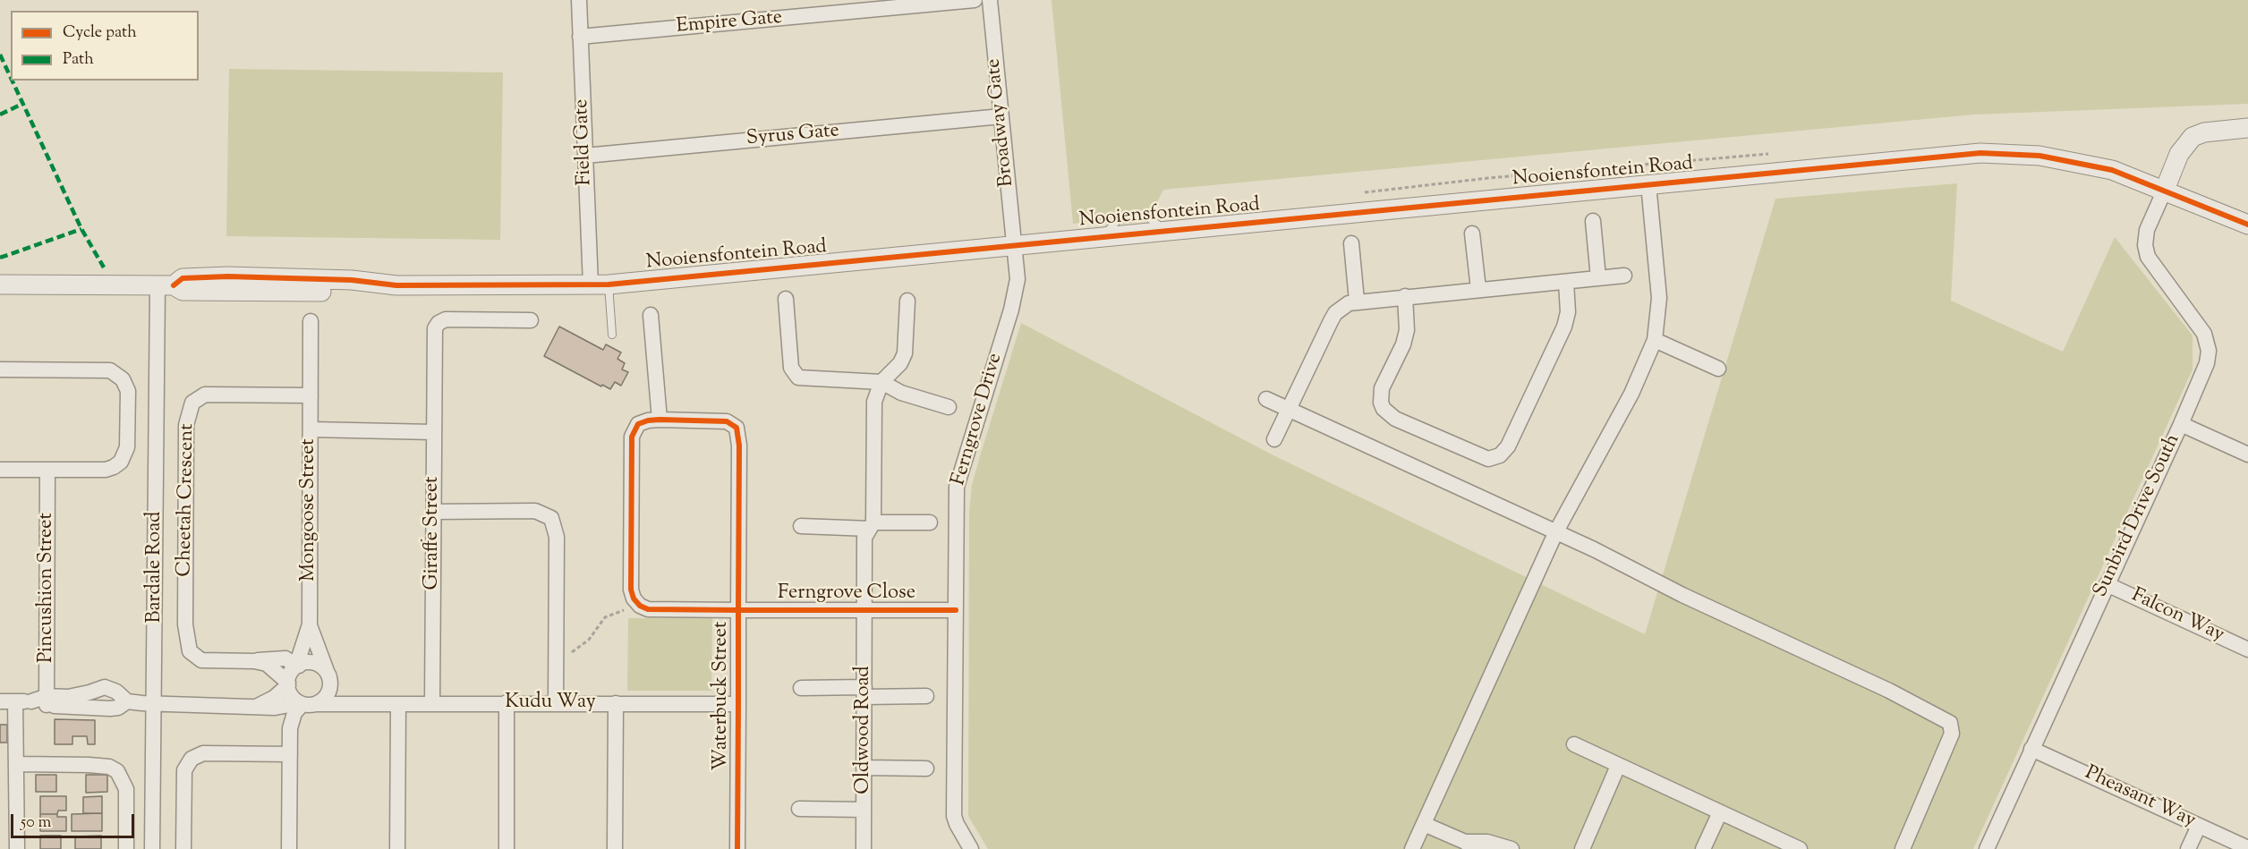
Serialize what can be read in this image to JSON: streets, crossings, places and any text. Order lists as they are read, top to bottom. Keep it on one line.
{"streets":{"street":["Empire Gate","Broadway Gate","Syrus Gate","Field Gate","Nooiensfontein Road","Ferngrove Drive","Cheetah Crescent","Mongoose Street","Sunbird Drive South","Giraffe Street","Bardale Road","Pincushion Street","Ferngrove Close","Falcon Way","Waterbuck Street","Kudu Way","Oldwood Road","Pheasant Way"]},"crossings":[["Empire Gate","Field Gate"],["Broadway Gate","Syrus Gate"],["Broadway Gate","Nooiensfontein Road"],["Broadway Gate","Ferngrove Drive"],["Syrus Gate","Field Gate"],["Field Gate","Nooiensfontein Road"],["Nooiensfontein Road","Ferngrove Drive"],["Nooiensfontein Road","Sunbird Drive South"],["Nooiensfontein Road","Bardale Road"],["Ferngrove Drive","Ferngrove Close"],["Cheetah Crescent","Mongoose Street"],["Cheetah Crescent","Kudu Way"],["Mongoose Street","Kudu Way"],["Sunbird Drive South","Falcon Way"],["Sunbird Drive South","Pheasant Way"],["Giraffe Street","Kudu Way"],["Bardale Road","Kudu Way"],["Ferngrove Close","Waterbuck Street"],["Ferngrove Close","Oldwood Road"],["Waterbuck Street","Kudu Way"]],"legend":["Cycle path","Path"],"scale_bar":"50 m"}
